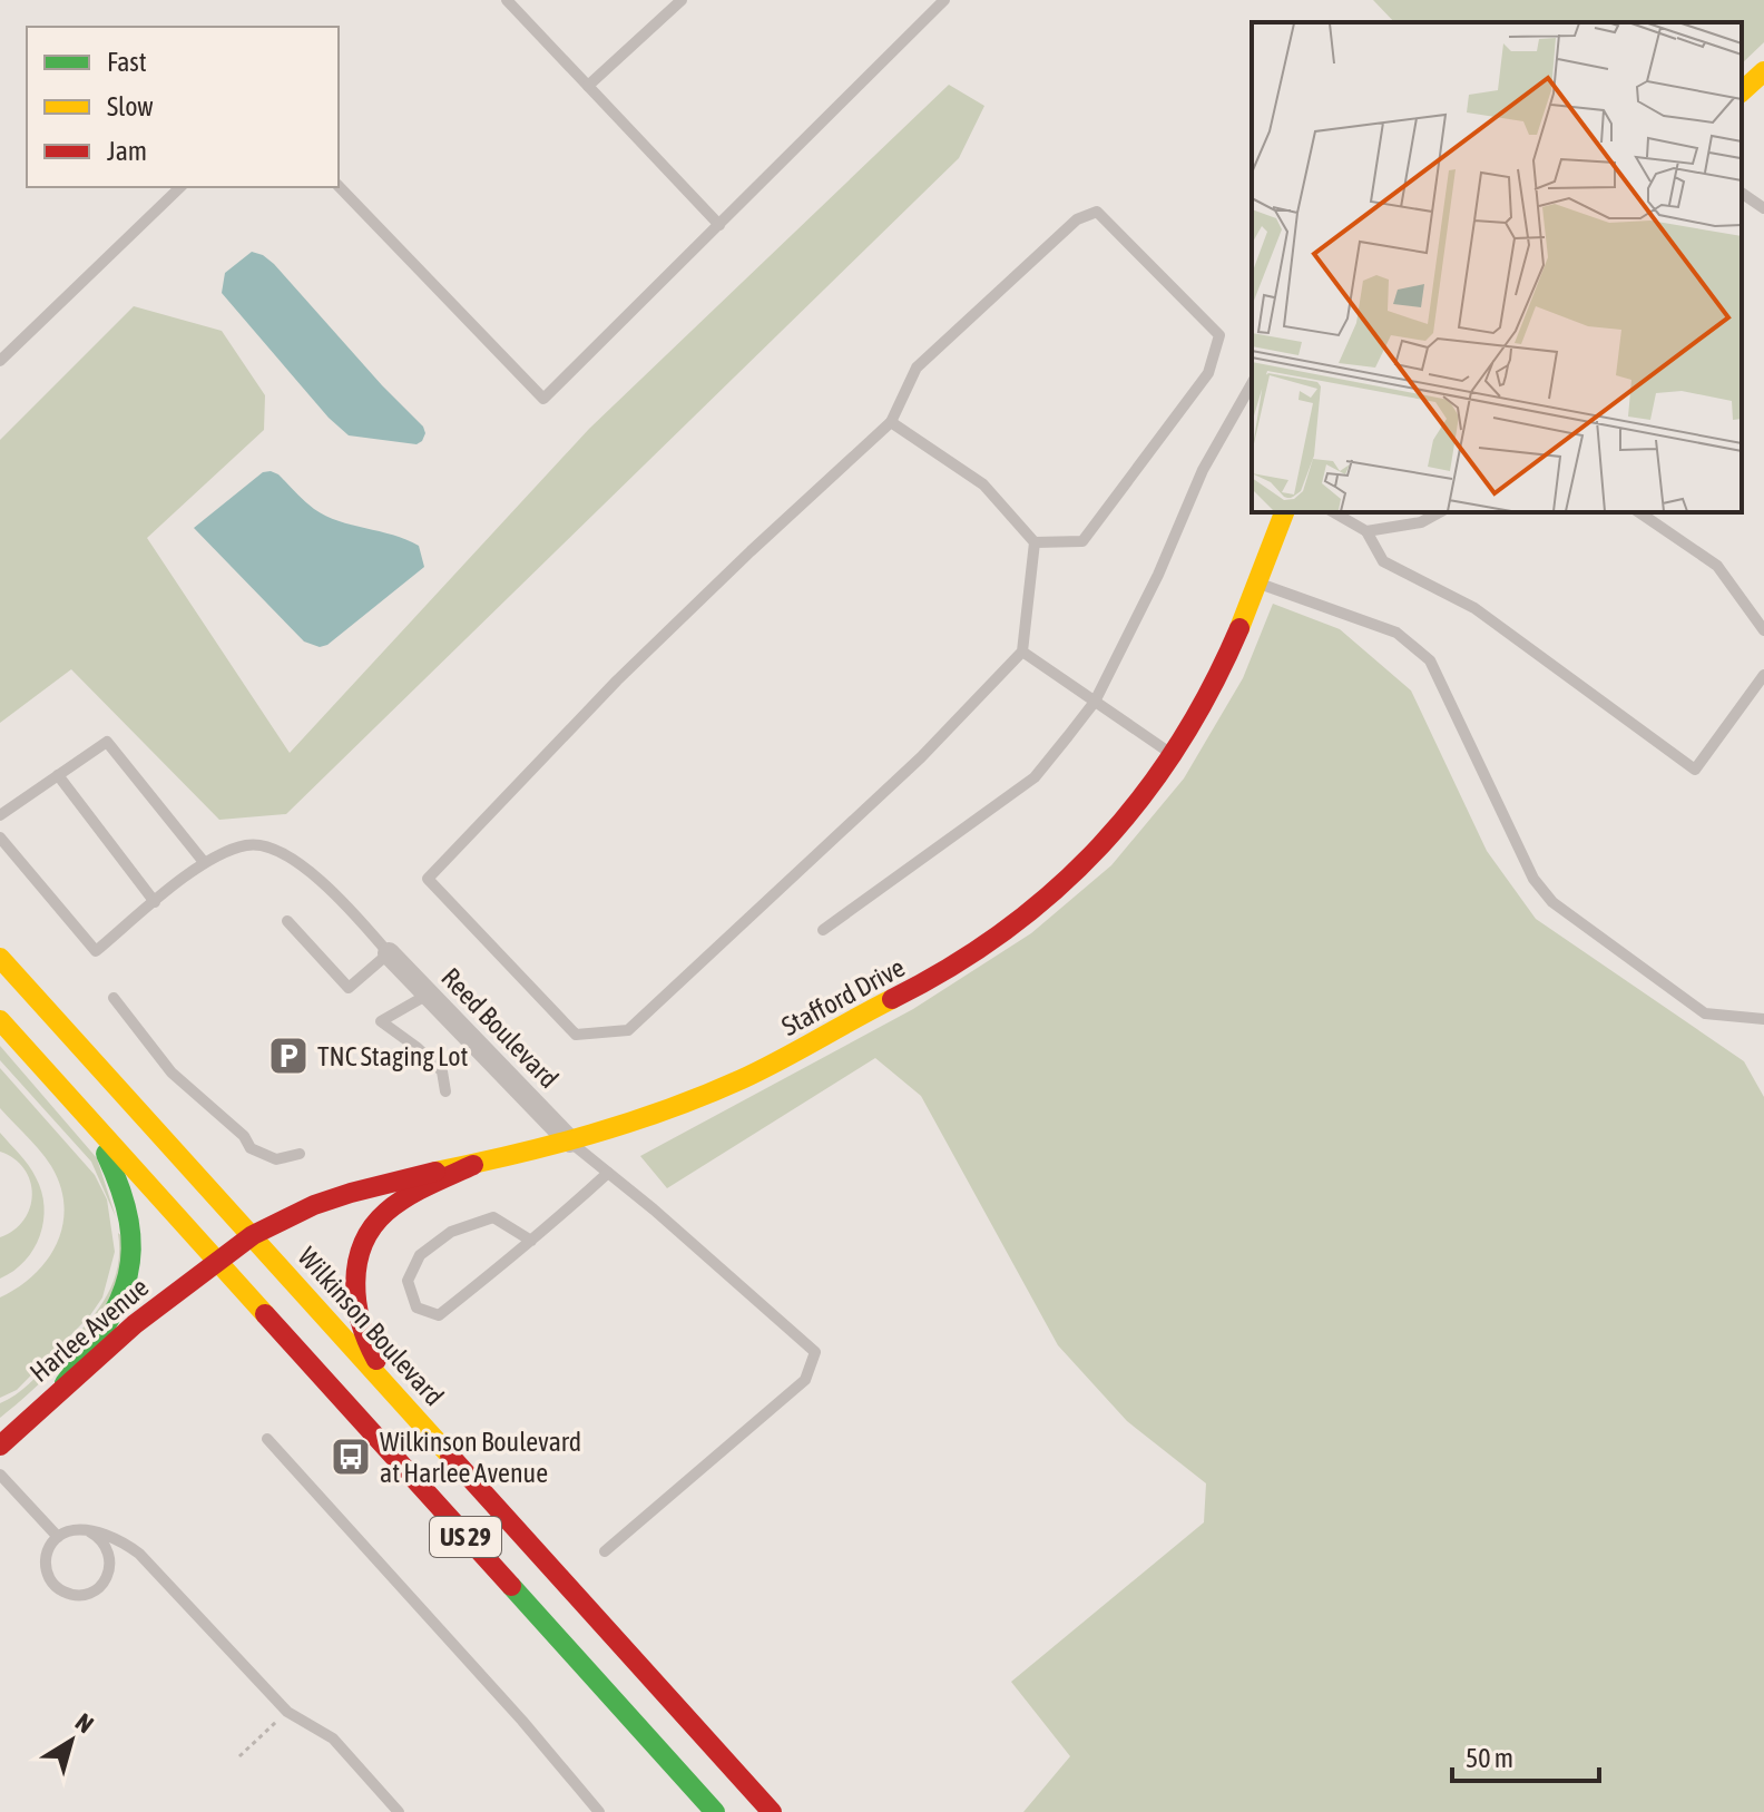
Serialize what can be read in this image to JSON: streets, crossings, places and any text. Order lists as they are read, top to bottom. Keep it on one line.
{"streets":{"main road":["Stafford Drive","Wilkinson Boulevard","Harlee Avenue","US 29"],"street":["Reed Boulevard"]},"crossings":[["Stafford Drive","Reed Boulevard"],["Stafford Drive","Wilkinson Boulevard"],["Stafford Drive","Harlee Avenue"],["Stafford Drive","US 29"],["Harlee Avenue","US 29"]],"places":{"parking":["TNC Staging Lot"],"bus stop":["Wilkinson Boulevard at Harlee Avenue"]},"legend":["Fast","Slow","Jam"],"scale_bar":"50 m","north":"top right"}
